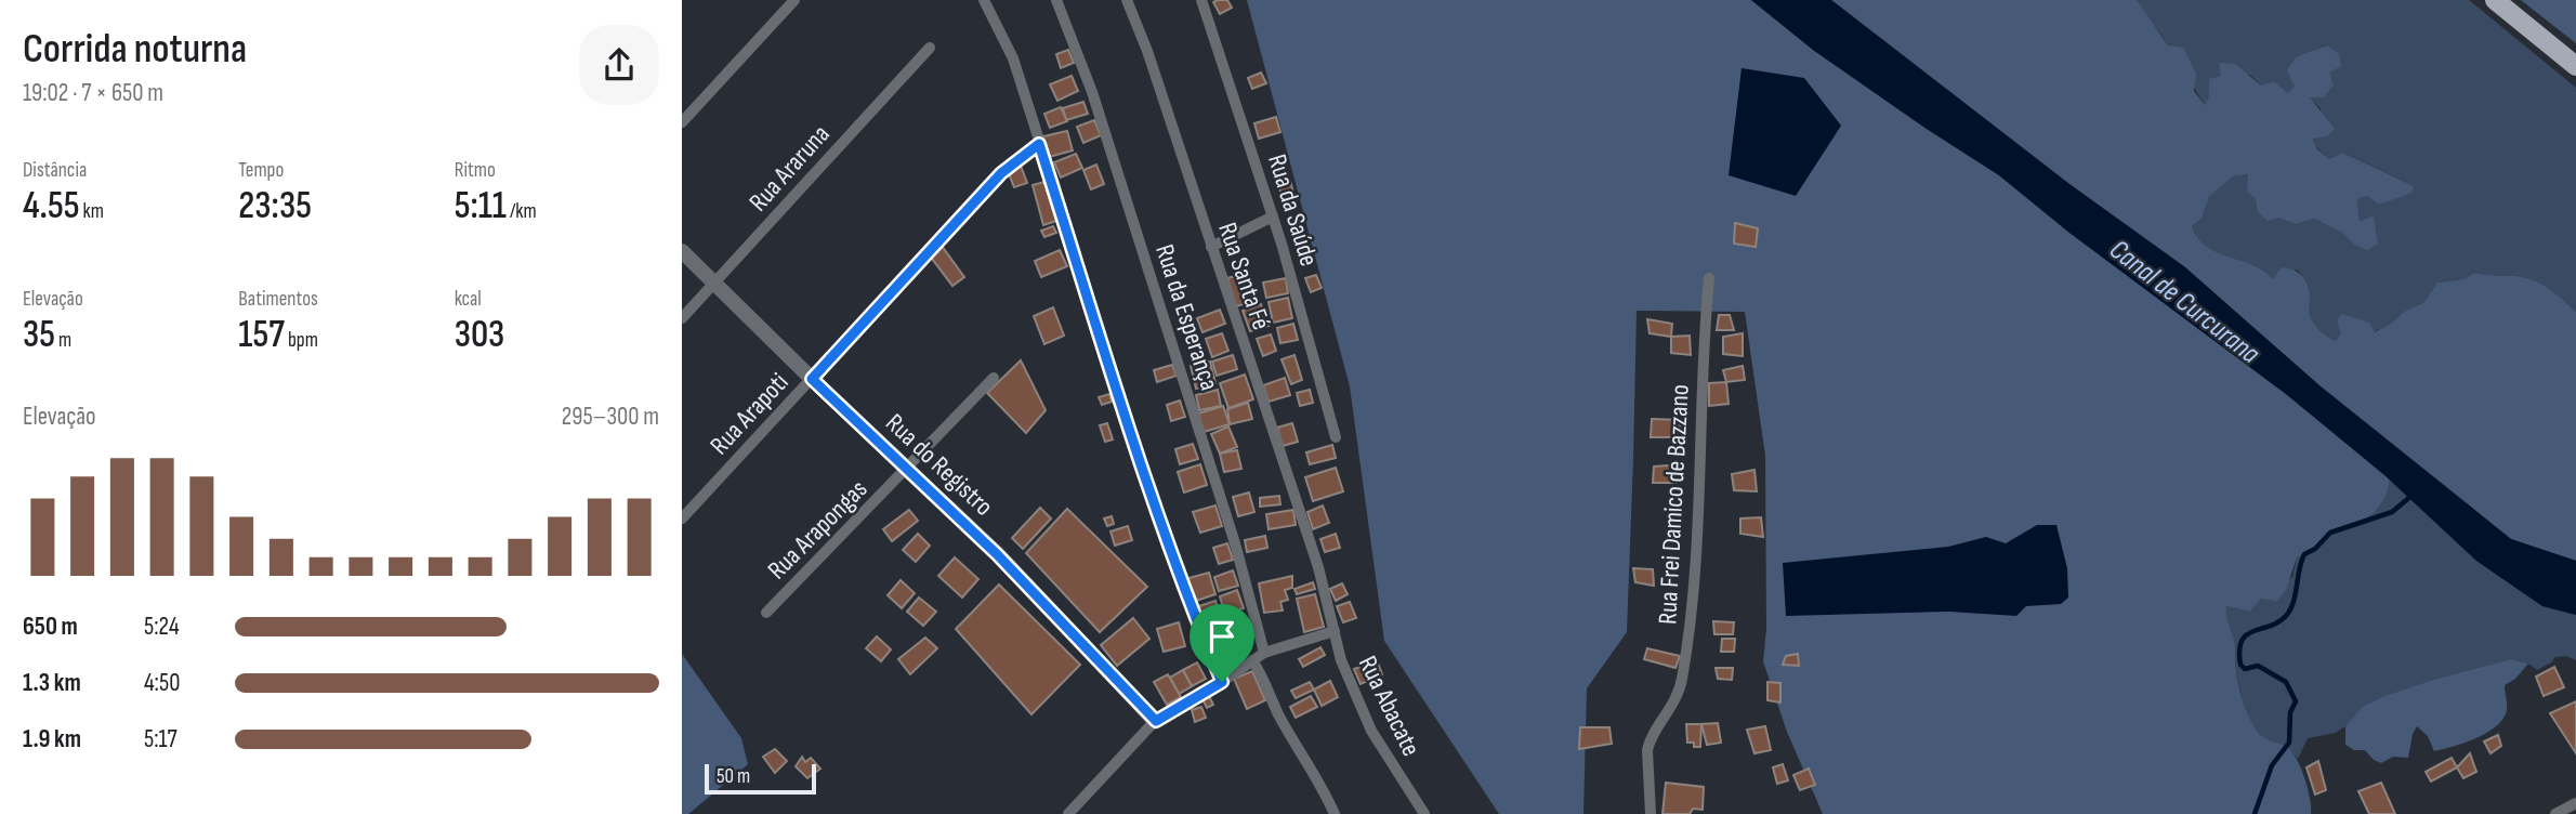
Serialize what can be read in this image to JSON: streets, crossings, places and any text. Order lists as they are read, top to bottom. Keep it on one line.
{"streets":{"street":["Rua Araruna","Rua da Saúde","Rua Santa Fé","Rua da Esperança","Rua Arapoti","Rua do Registro","Rua Frei Damico de Bazzano","Rua Arapongas","Rua Abacate"]},"crossings":[["Rua Araruna","Rua do Registro"],["Rua Santa Fé","Rua Abacate"],["Rua Arapoti","Rua do Registro"],["Rua do Registro","Rua Arapongas"]],"water":["Canal de Curcurana"],"scale_bar":"50 m","page":{"heading":["Corrida noturna","19:02 · 7 × 650 m"],"stats":[["Distância","4.55 km"],["Tempo","23:35"],["Ritmo","5:11 /km"],["Elevação","35 m"],["Batimentos","157 bpm"],["kcal","303"]],"chart":["Elevação","295–300 m"],"list":[{"name":"650 m","note":"5:24"},{"name":"1.3 km","note":"4:50"},{"name":"1.9 km","note":"5:17"}],"scale":"50 m"}}
